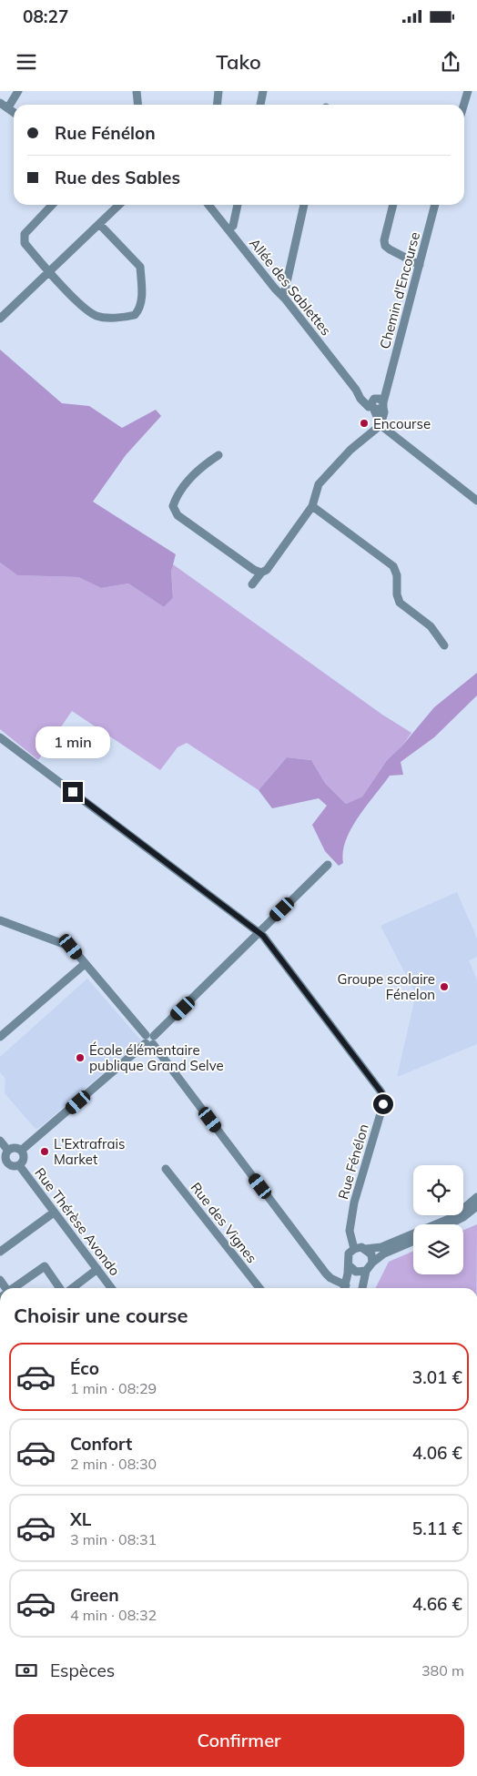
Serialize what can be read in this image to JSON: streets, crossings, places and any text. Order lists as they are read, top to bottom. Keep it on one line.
{"streets":{"street":["Allée des Sablettes","Chemin d'Encourse","Rue Fénélon","Rue Thérèse Avondo","Rue des Vignes"]},"crossings":[["Allée des Sablettes","Chemin d'Encourse"]],"places":["Encourse","Groupe scolaire Fénelon","École élémentaire publique Grand Selve","L'Extrafrais Market"],"page":{"status":"08:27","header":"Tako","banner":["Rue Fénélon","Rue des Sables"],"bubble":"1 min","heading":"Choisir une course","list":[{"name":"Éco","note":"1 min · 08:29","value":"3.01 €"},{"name":"Confort","note":"2 min · 08:30","value":"4.06 €"},{"name":"XL","note":"3 min · 08:31","value":"5.11 €"},{"name":"Green","note":"4 min · 08:32","value":"4.66 €"}],"pay":["Espèces","380 m"],"buttons":"Confirmer"}}
